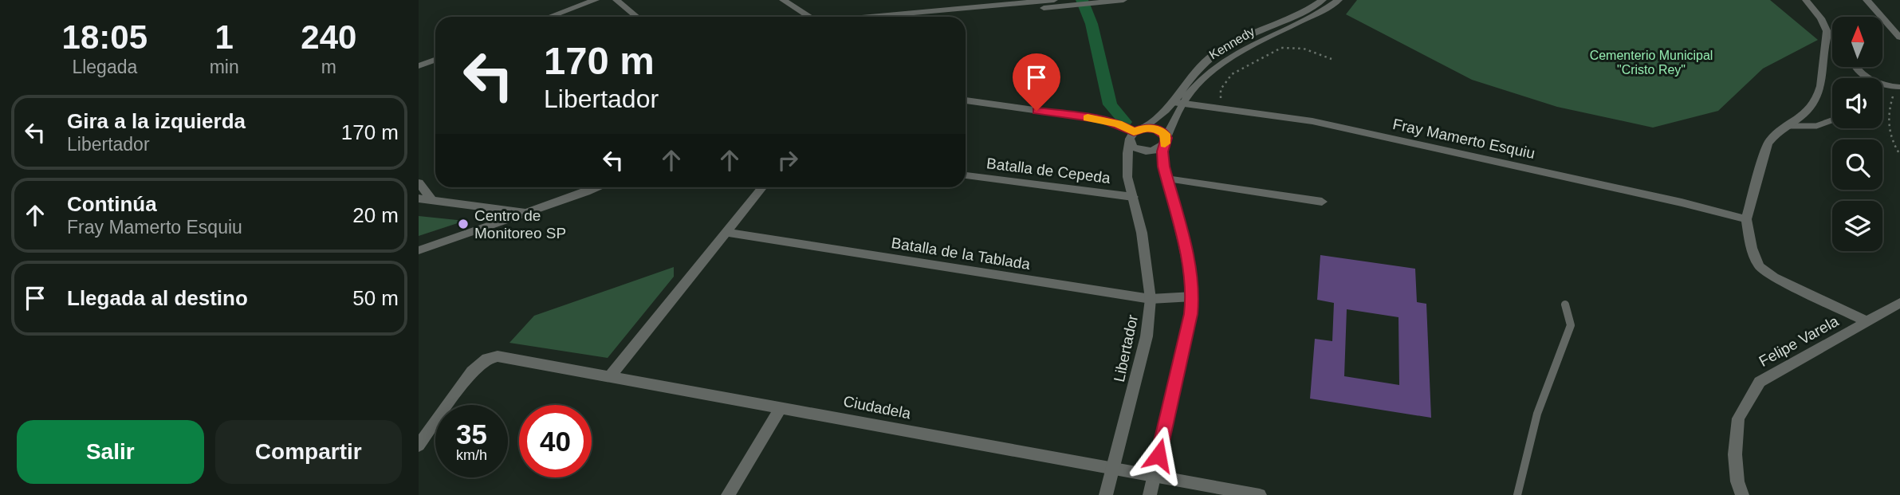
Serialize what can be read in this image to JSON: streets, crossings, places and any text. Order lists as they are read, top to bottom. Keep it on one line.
{"streets":{"street":["Kennedy","Fray Mamerto Esquiu","Batalla de Cepeda","Batalla de la Tablada","Felipe Varela","Libertador","Ciudadela"]},"crossings":[["Kennedy","Fray Mamerto Esquiu"],["Kennedy","Libertador"],["Batalla de Cepeda","Libertador"],["Batalla de la Tablada","Libertador"],["Libertador","Ciudadela"]],"parks":["Cementerio Municipal \"Cristo Rey\""],"places":["Centro de Monitoreo SP"],"north":"top","page":{"eta":["18:05","Llegada","1","min","240","m"],"turn":["170 m","Libertador"],"list":[{"name":"Gira a la izquierda","note":"Libertador","value":"170 m"},{"name":"Continúa","note":"Fray Mamerto Esquiu","value":"20 m"},{"name":"Llegada al destino","value":"50 m"}],"speed":"35 km/h","limit":"40","buttons":["Salir","Compartir"]}}
